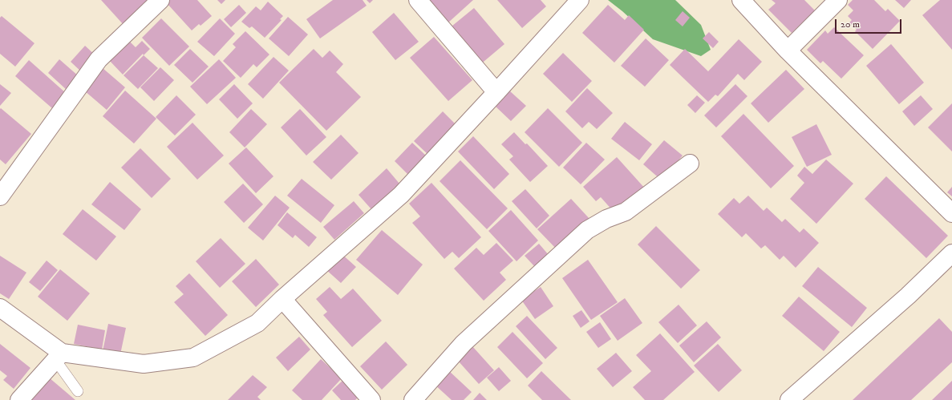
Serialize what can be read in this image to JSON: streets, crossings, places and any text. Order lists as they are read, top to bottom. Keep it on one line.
{"scale_bar":"20 m"}
